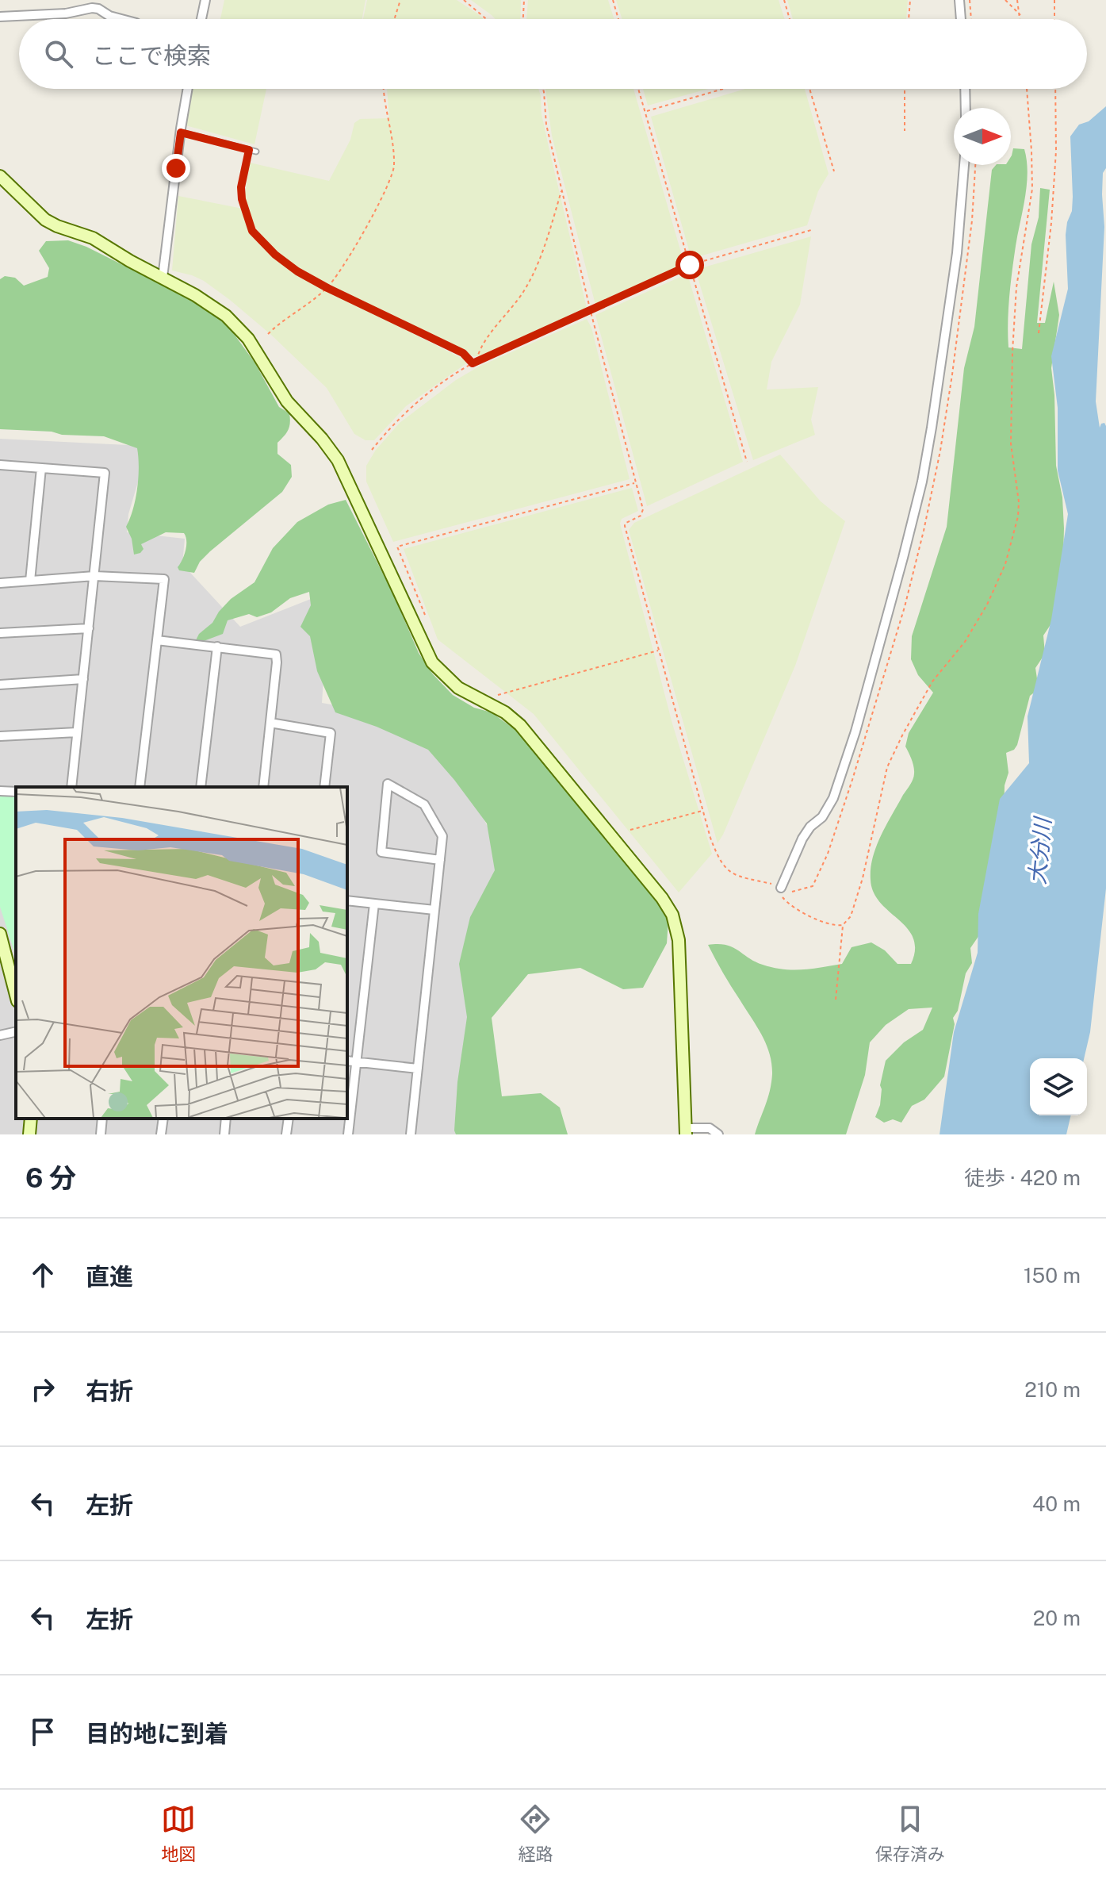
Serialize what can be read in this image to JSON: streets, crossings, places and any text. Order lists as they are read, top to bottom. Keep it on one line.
{"water":["大分川"],"north":"right","page":{"search":"ここで検索","heading":["6 分","徒歩 · 420 m"],"list":[["直進","150 m"],["右折","210 m"],["左折","40 m"],["左折","20 m"],"目的地に到着"],"nav":["地図","経路","保存済み"]}}
